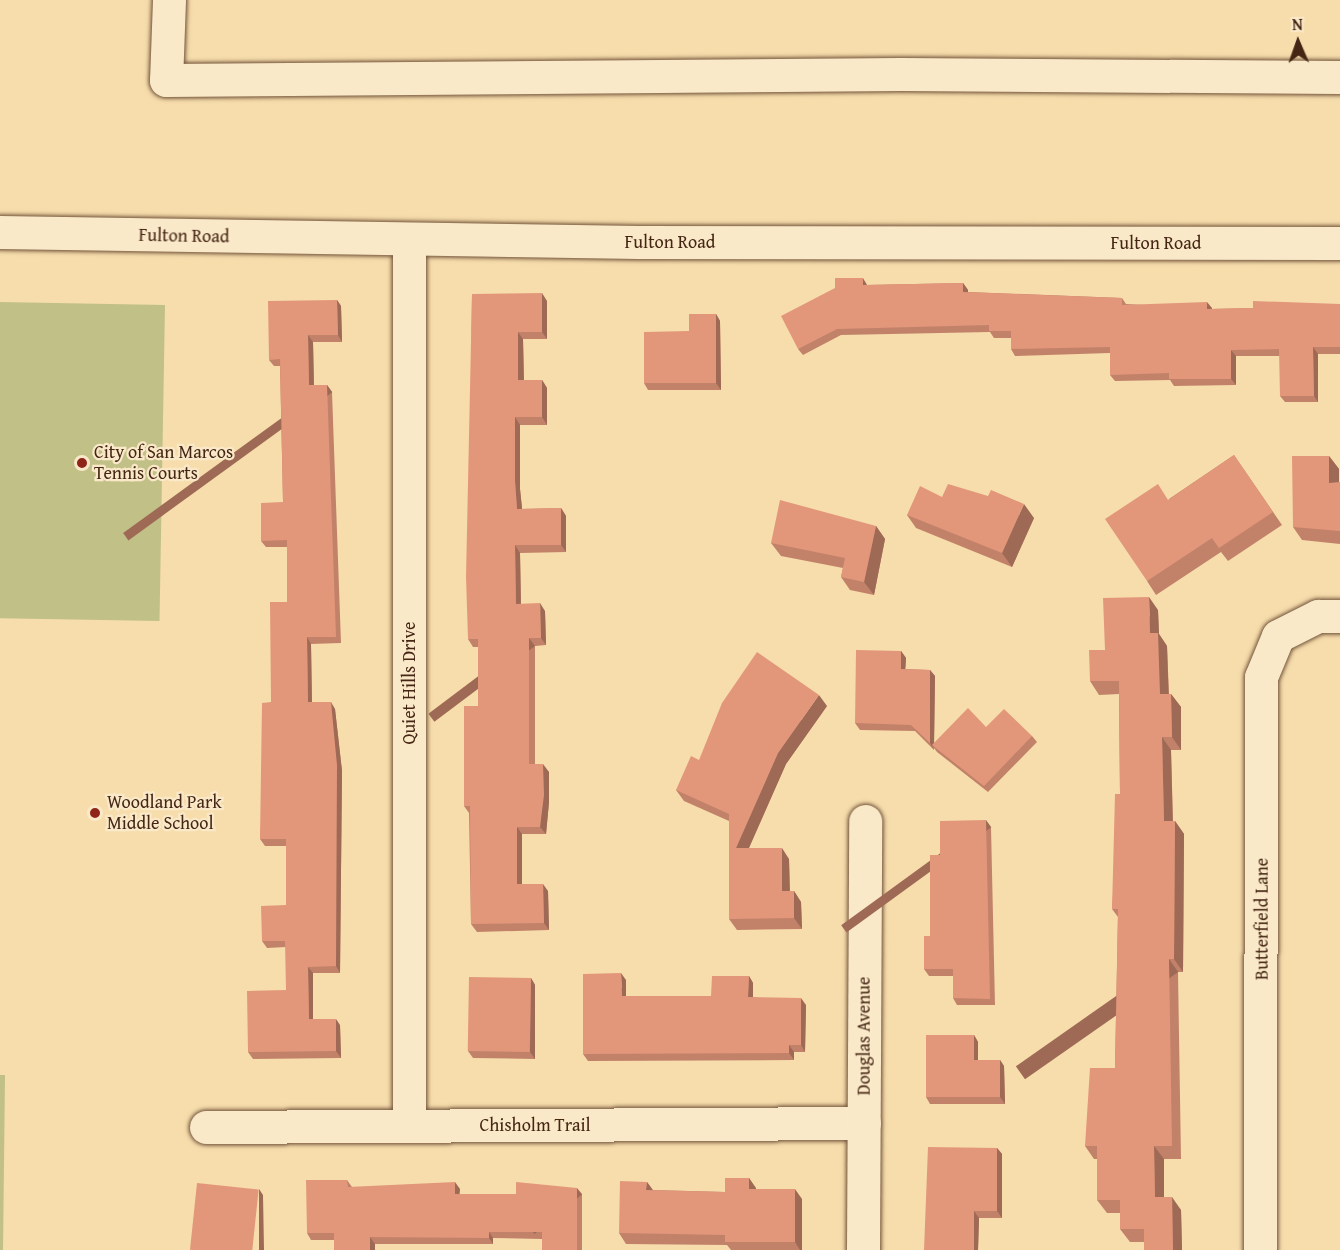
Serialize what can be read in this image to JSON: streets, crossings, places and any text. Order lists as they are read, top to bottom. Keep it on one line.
{"streets":{"street":["Fulton Road","Quiet Hills Drive","Butterfield Lane","Douglas Avenue","Chisholm Trail"]},"crossings":[["Fulton Road","Quiet Hills Drive"],["Quiet Hills Drive","Chisholm Trail"],["Douglas Avenue","Chisholm Trail"]],"places":["City of San Marcos Tennis Courts","Woodland Park Middle School"],"north":"top"}
